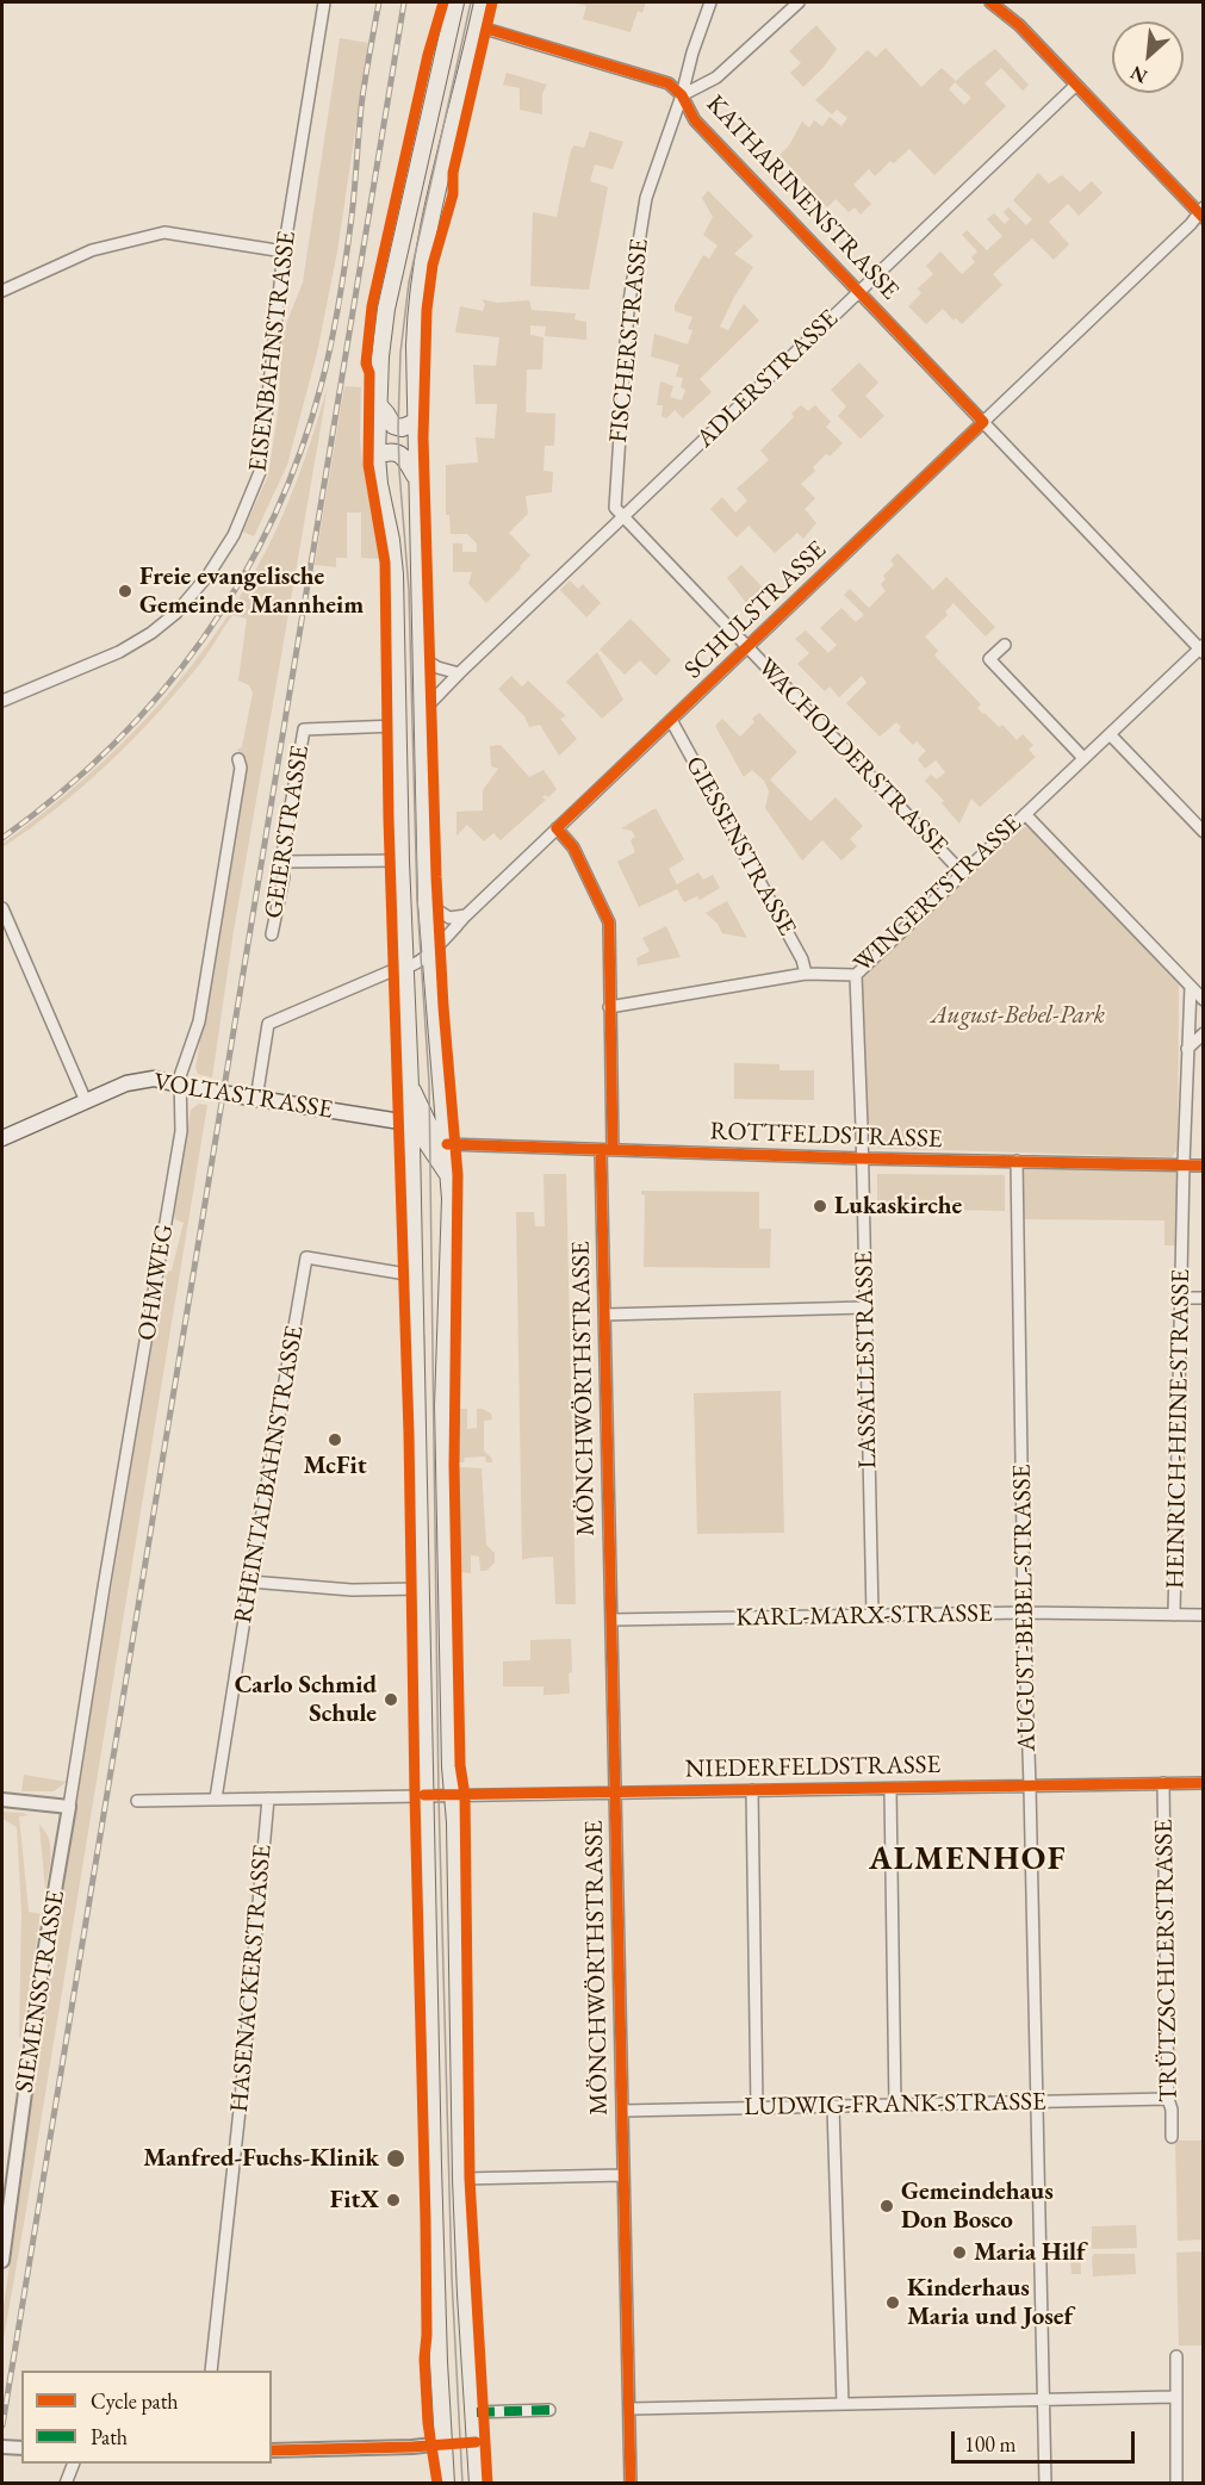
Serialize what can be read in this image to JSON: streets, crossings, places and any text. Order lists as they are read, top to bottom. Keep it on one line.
{"streets":{"main road":["VOLTASTRASSE"],"street":["KATHARINENSTRASSE","FISCHERSTRASSE","EISENBAHNSTRASSE","ADLERSTRASSE","SCHULSTRASSE","WACHOLDERSTRASSE","GEIERSTRASSE","GIESSENSTRASSE","WINGERTSTRASSE","ROTTFELDSTRASSE","OHMWEG","LASSALLESTRASSE","MÖNCHWÖRTHSTRASSE","HEINRICH-HEINE-STRASSE","RHEINTALBAHNSTRASSE","AUGUST-BEBEL-STRASSE","KARL-MARX-STRASSE","NIEDERFELDSTRASSE","TRÜTZSCHLERSTRASSE","HASENACKERSTRASSE","SIEMENSSTRASSE","LUDWIG-FRANK-STRASSE"]},"crossings":[["KATHARINENSTRASSE","FISCHERSTRASSE"],["KATHARINENSTRASSE","ADLERSTRASSE"],["KATHARINENSTRASSE","SCHULSTRASSE"],["KATHARINENSTRASSE","WINGERTSTRASSE"],["FISCHERSTRASSE","ADLERSTRASSE"],["FISCHERSTRASSE","WACHOLDERSTRASSE"],["ADLERSTRASSE","WACHOLDERSTRASSE"],["SCHULSTRASSE","WACHOLDERSTRASSE"],["SCHULSTRASSE","GIESSENSTRASSE"],["SCHULSTRASSE","VOLTASTRASSE"],["SCHULSTRASSE","MÖNCHWÖRTHSTRASSE"],["WACHOLDERSTRASSE","WINGERTSTRASSE"],["GIESSENSTRASSE","WINGERTSTRASSE"],["WINGERTSTRASSE","LASSALLESTRASSE"],["WINGERTSTRASSE","MÖNCHWÖRTHSTRASSE"],["VOLTASTRASSE","OHMWEG"],["ROTTFELDSTRASSE","LASSALLESTRASSE"],["ROTTFELDSTRASSE","MÖNCHWÖRTHSTRASSE"],["ROTTFELDSTRASSE","HEINRICH-HEINE-STRASSE"],["ROTTFELDSTRASSE","AUGUST-BEBEL-STRASSE"],["OHMWEG","SIEMENSSTRASSE"],["LASSALLESTRASSE","KARL-MARX-STRASSE"],["MÖNCHWÖRTHSTRASSE","KARL-MARX-STRASSE"],["MÖNCHWÖRTHSTRASSE","NIEDERFELDSTRASSE"],["MÖNCHWÖRTHSTRASSE","LUDWIG-FRANK-STRASSE"],["HEINRICH-HEINE-STRASSE","KARL-MARX-STRASSE"],["RHEINTALBAHNSTRASSE","NIEDERFELDSTRASSE"],["AUGUST-BEBEL-STRASSE","KARL-MARX-STRASSE"],["AUGUST-BEBEL-STRASSE","NIEDERFELDSTRASSE"],["AUGUST-BEBEL-STRASSE","LUDWIG-FRANK-STRASSE"],["NIEDERFELDSTRASSE","TRÜTZSCHLERSTRASSE"],["NIEDERFELDSTRASSE","HASENACKERSTRASSE"],["TRÜTZSCHLERSTRASSE","LUDWIG-FRANK-STRASSE"]],"districts":["ALMENHOF"],"parks":["August-Bebel-Park"],"places":["Freie evangelische Gemeinde Mannheim","Lukaskirche","McFit","Carlo Schmid Schule","Manfred-Fuchs-Klinik","FitX","Gemeindehaus Don Bosco","Maria Hilf","Kinderhaus Maria und Josef"],"legend":["Cycle path","Path"],"scale_bar":"100 m","north":"bottom left"}
